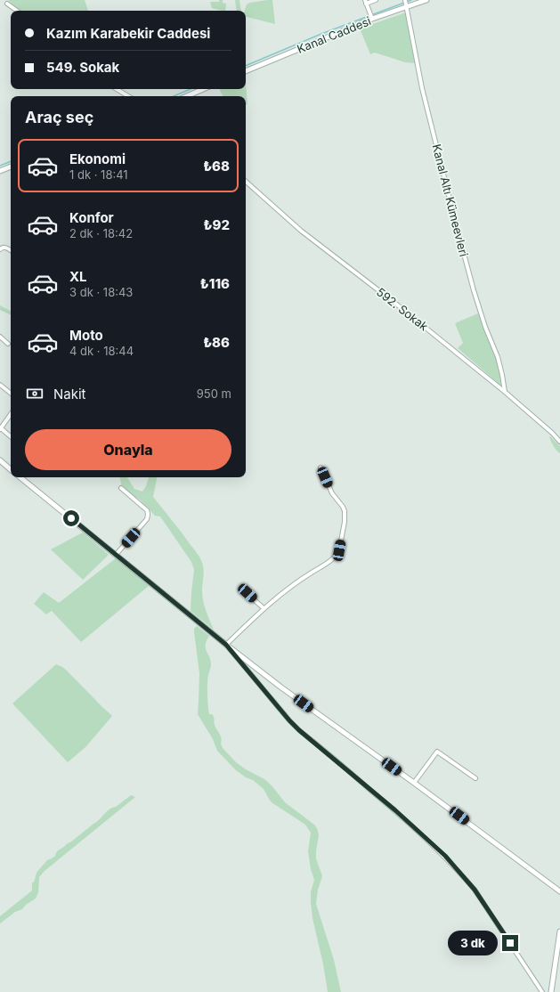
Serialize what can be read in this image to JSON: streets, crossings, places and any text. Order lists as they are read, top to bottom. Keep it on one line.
{"streets":{"street":["Kanal Caddesi","Kanal Altı Kümeevleri","592. Sokak"]},"crossings":[["Kanal Caddesi","Kanal Altı Kümeevleri"],["Kanal Altı Kümeevleri","592. Sokak"]],"page":{"banner":["Kazım Karabekir Caddesi","549. Sokak"],"heading":"Araç seç","list":[{"name":"Ekonomi","note":"1 dk · 18:41","value":"₺68"},{"name":"Konfor","note":"2 dk · 18:42","value":"₺92"},{"name":"XL","note":"3 dk · 18:43","value":"₺116"},{"name":"Moto","note":"4 dk · 18:44","value":"₺86"}],"pay":["Nakit","950 m"],"buttons":"Onayla","bubble":"3 dk"}}
